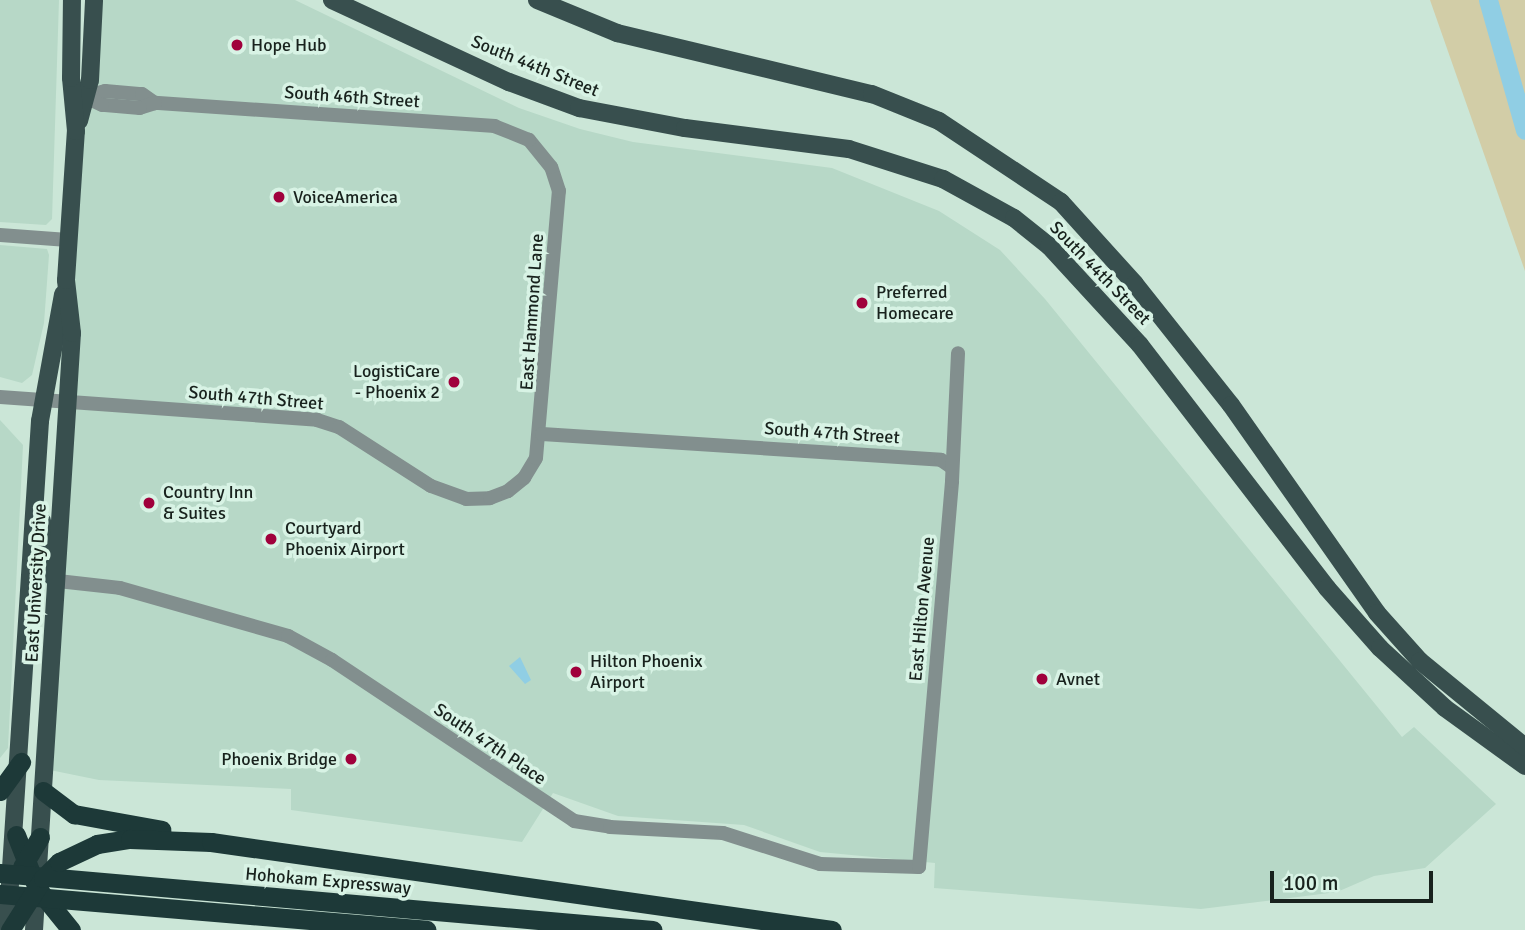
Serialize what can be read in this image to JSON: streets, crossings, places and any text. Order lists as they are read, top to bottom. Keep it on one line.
{"streets":{"highway":["Hohokam Expressway"],"main road":["South 44th Street","East University Drive"],"street":["South 46th Street","East Hammond Lane","South 47th Street","East Hilton Avenue","South 47th Place"]},"crossings":[["South 46th Street","East Hammond Lane"],["South 46th Street","East University Drive"],["East Hammond Lane","South 47th Street"],["South 47th Street","East University Drive"],["South 47th Street","East Hilton Avenue"],["East University Drive","South 47th Place"],["East University Drive","Hohokam Expressway"],["East Hilton Avenue","South 47th Place"]],"places":["Hope Hub","VoiceAmerica","Preferred Homecare","LogistiCare - Phoenix 2","Country Inn & Suites","Courtyard Phoenix Airport","Hilton Phoenix Airport","Avnet","Phoenix Bridge"],"scale_bar":"100 m"}
